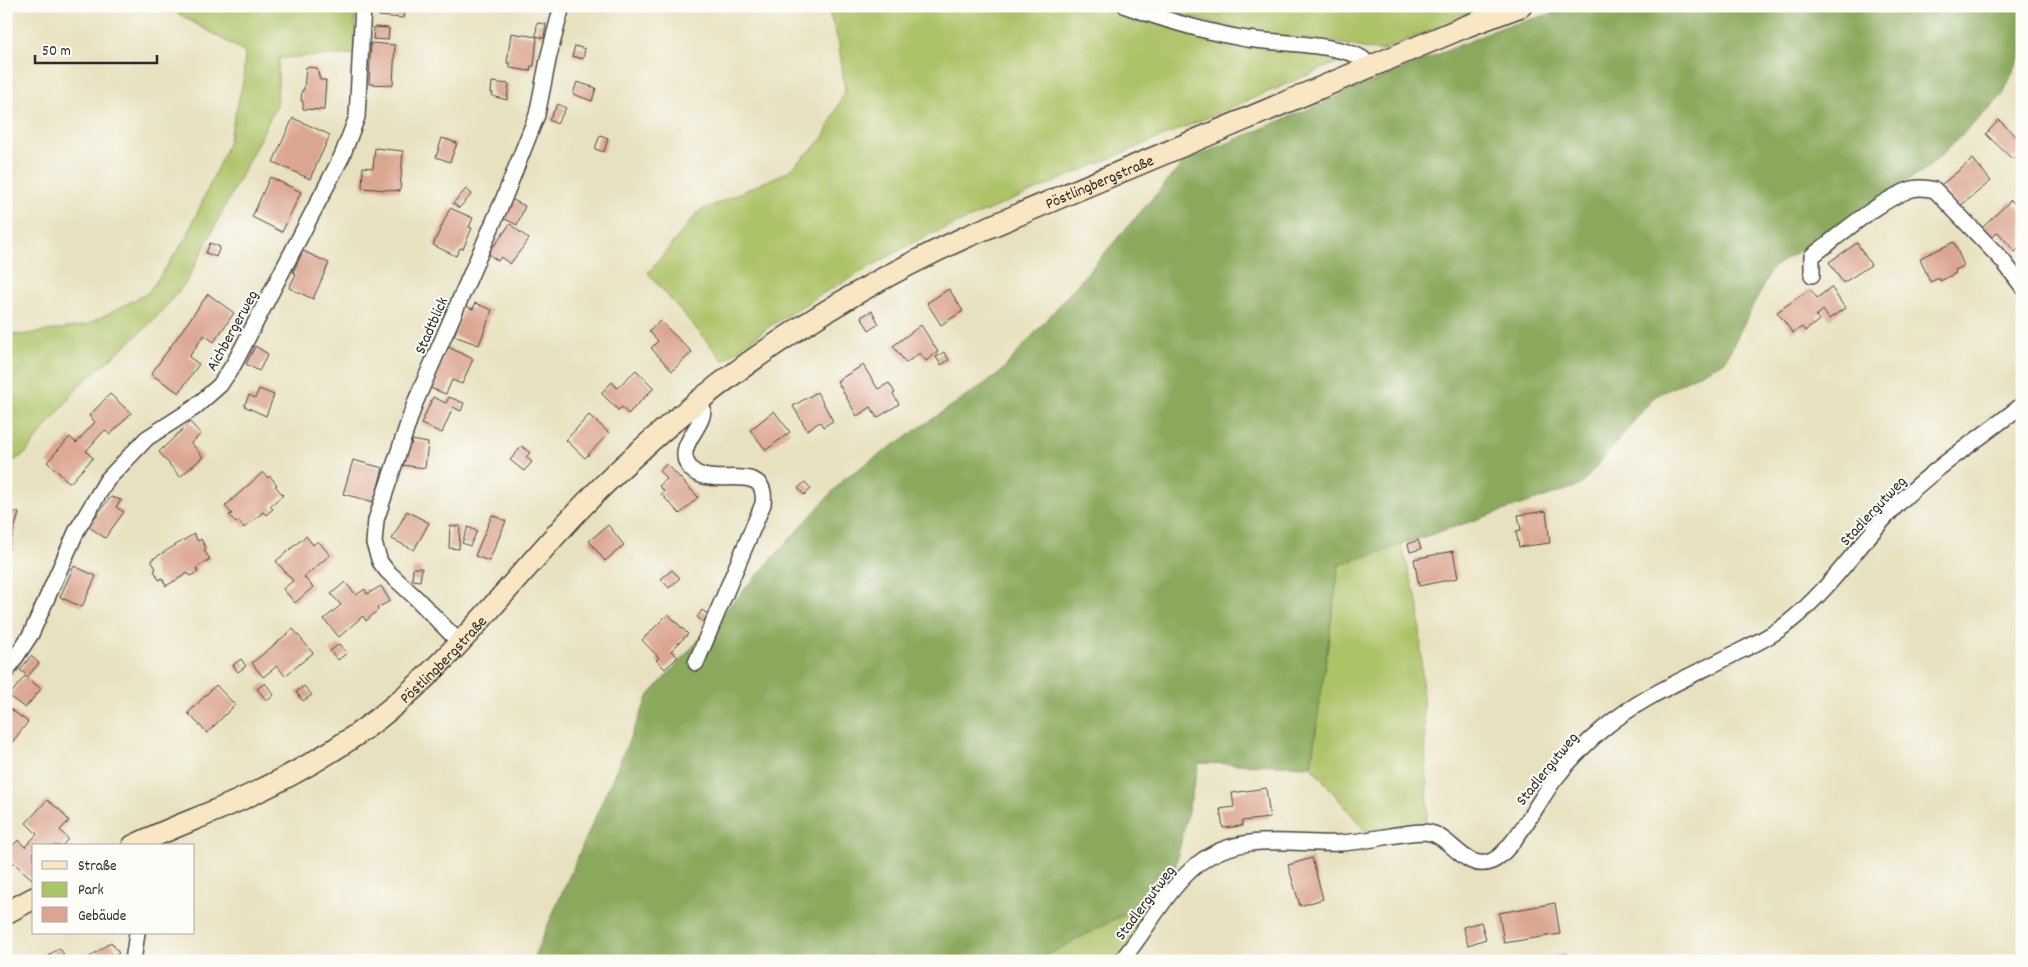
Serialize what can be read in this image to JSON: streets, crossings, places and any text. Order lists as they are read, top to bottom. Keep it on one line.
{"streets":{"main road":["Pöstlingbergstraße"],"street":["Stadtblick","Aichbergerweg","Stadlergutweg"]},"crossings":[["Pöstlingbergstraße","Stadtblick"]],"legend":["Straße","Park","Gebäude"],"scale_bar":"50 m"}
